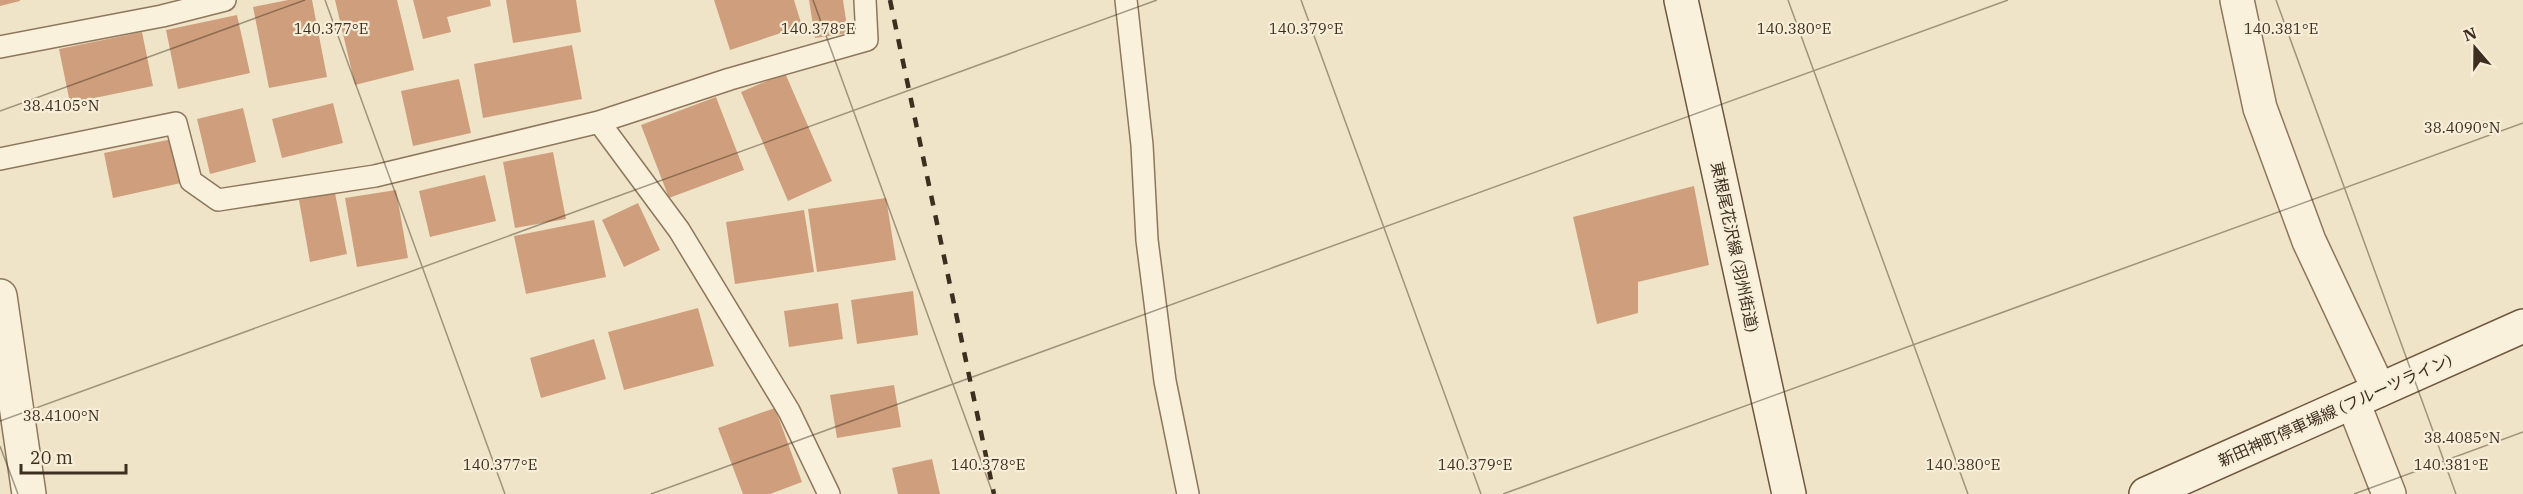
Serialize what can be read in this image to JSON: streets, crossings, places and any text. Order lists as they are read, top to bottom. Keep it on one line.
{"streets":{"main road":["東根尾花沢線 (羽州街道)","新田神町停車場線 (フルーツライン)"]},"scale_bar":"20 m","north":"top","coordinates":["140.377°E","140.378°E","140.380°E","140.381°E","140.379°E","38.4105°N","38.4090°N","38.4100°N","38.4085°N"]}
